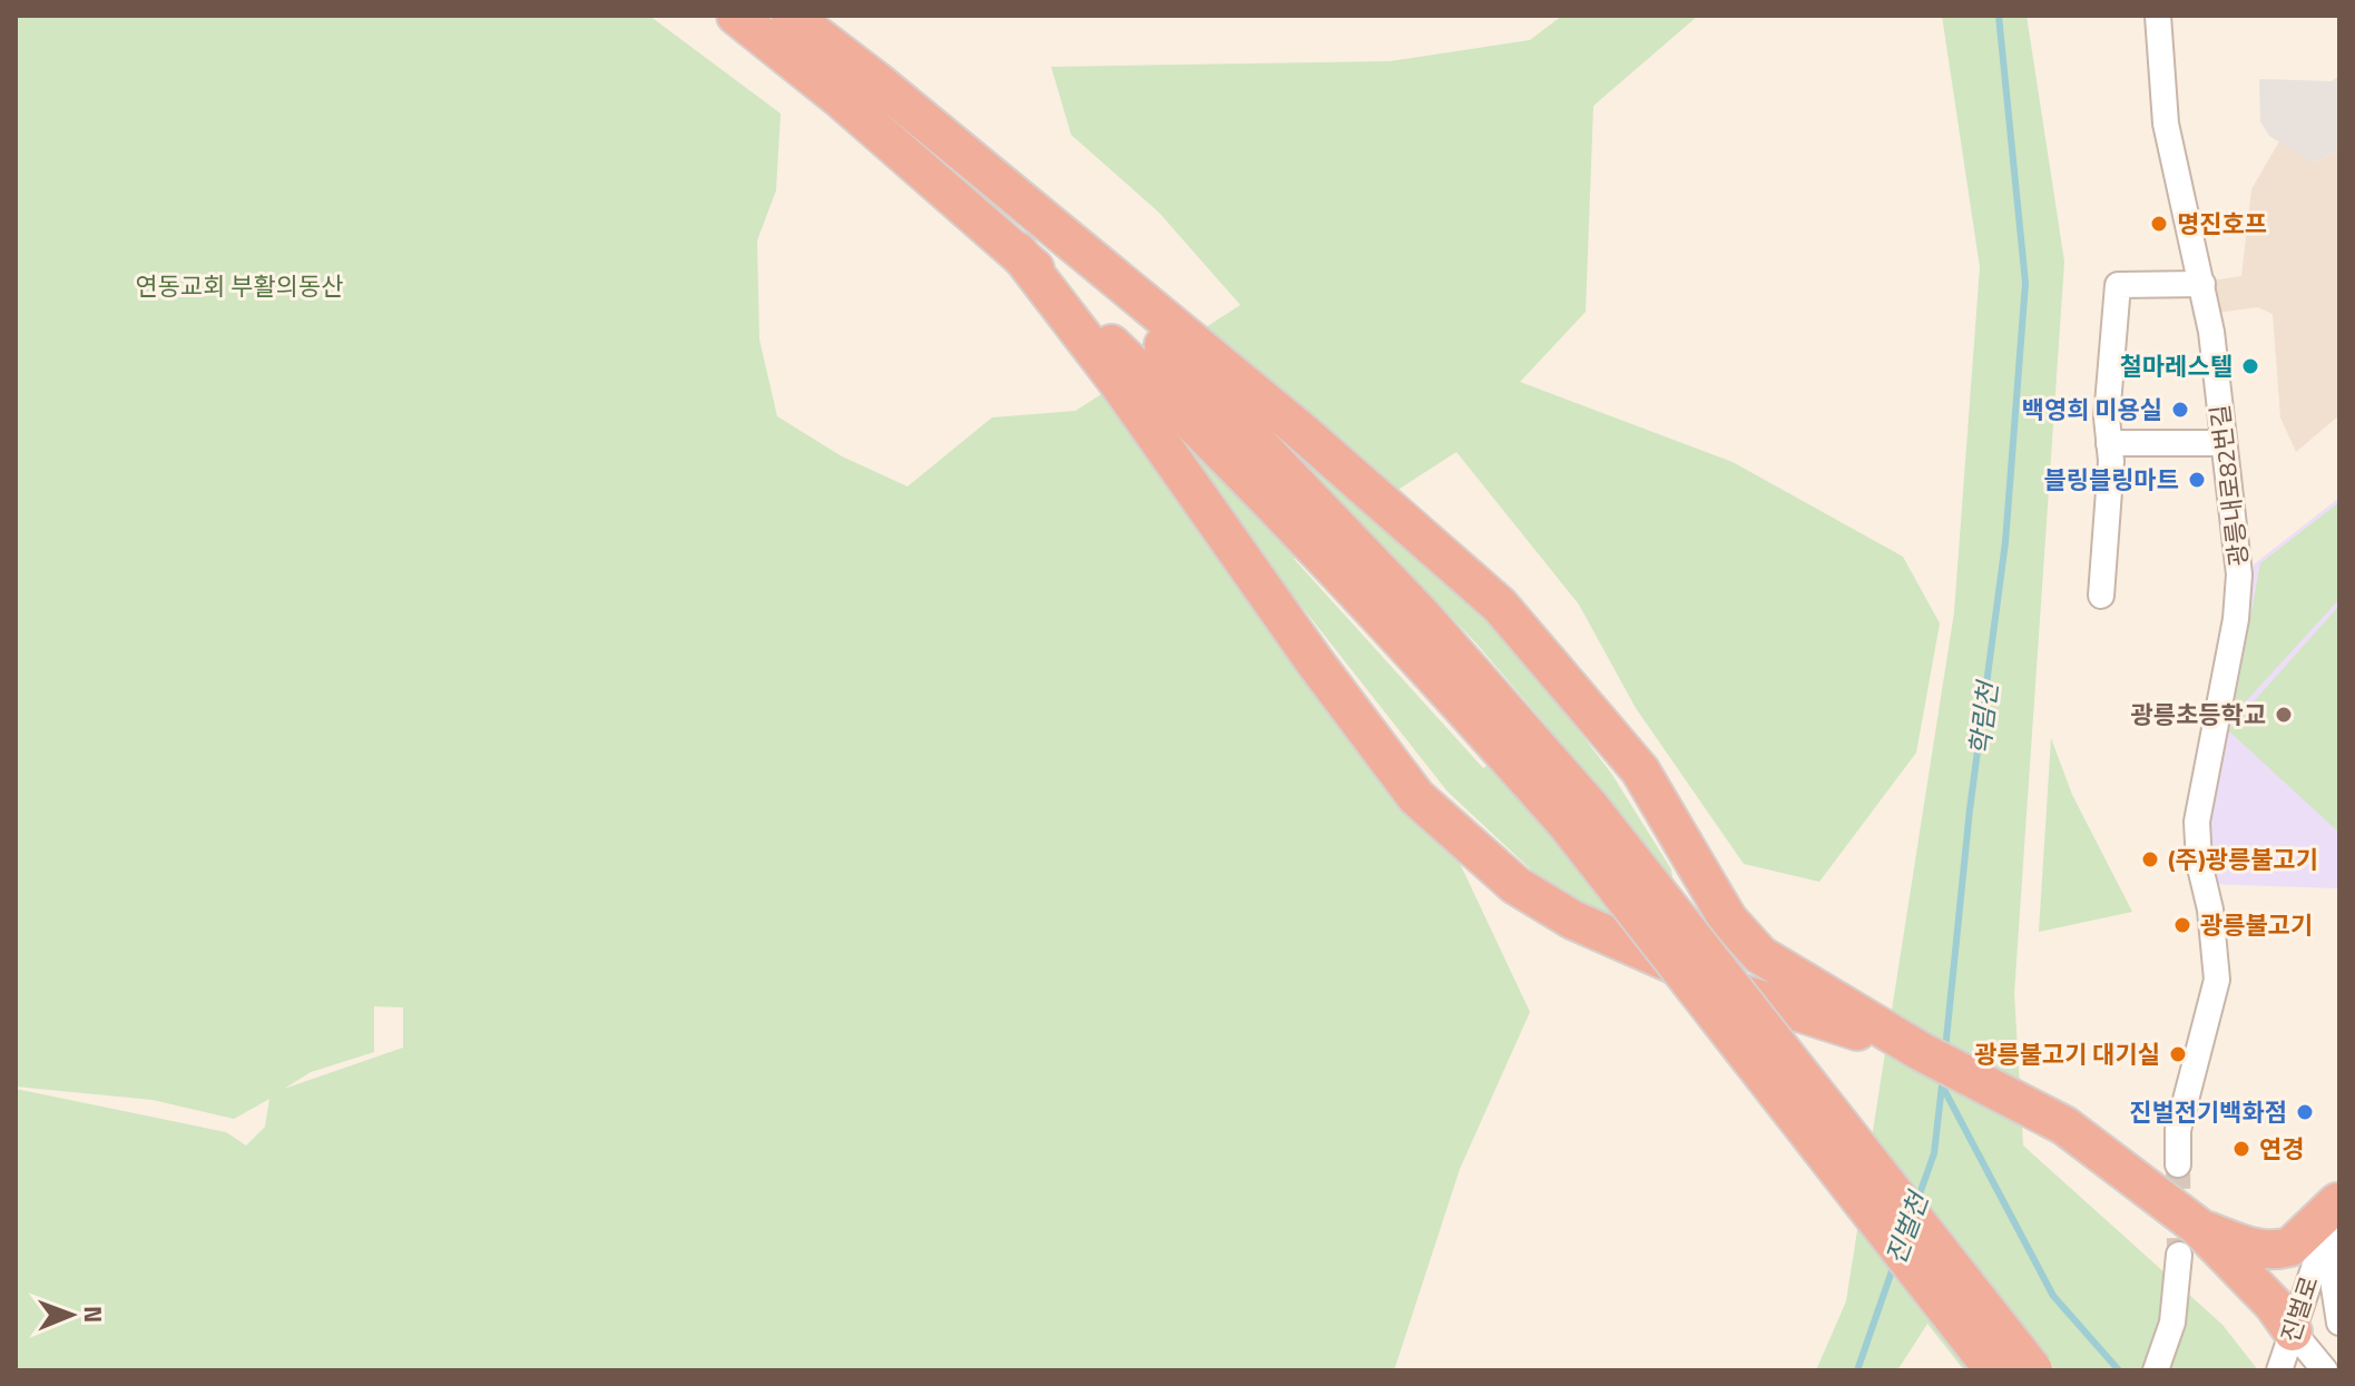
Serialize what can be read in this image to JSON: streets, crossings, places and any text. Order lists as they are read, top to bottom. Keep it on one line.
{"streets":{"street":["광릉내로82번길","진벌로"]},"water":["학림천","진벌천"],"parks":["연동교회 부활의동산"],"places":["명진호프","철마레스텔","백영희 미용실","블링블링마트","광릉초등학교","(주)광릉불고기","광릉불고기","광릉불고기 대기실","진벌전기백화점","연경"],"north":"right"}
